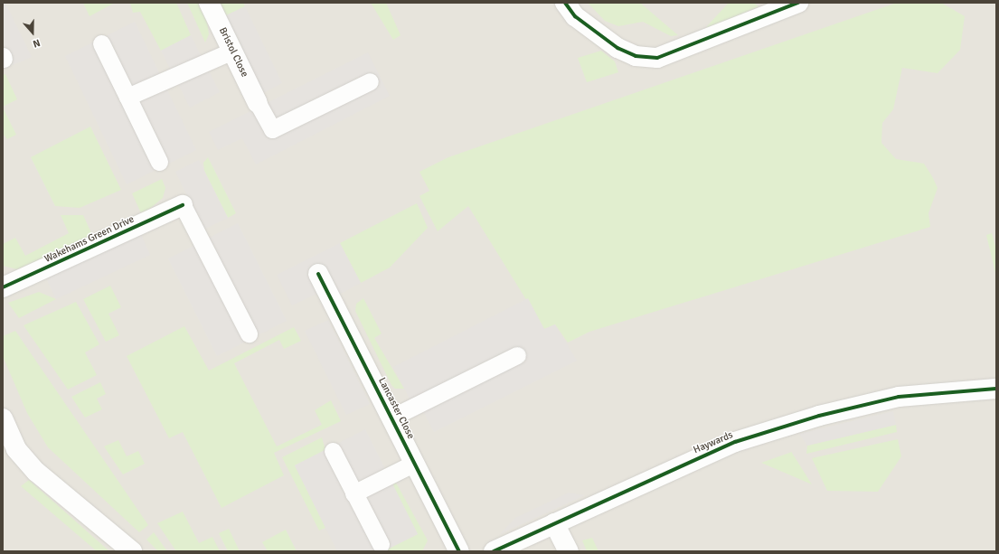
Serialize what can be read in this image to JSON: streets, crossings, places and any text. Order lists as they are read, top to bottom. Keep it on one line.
{"streets":{"street":["Bristol Close","Wakehams Green Drive","Lancaster Close","Haywards"]},"north":"bottom"}
